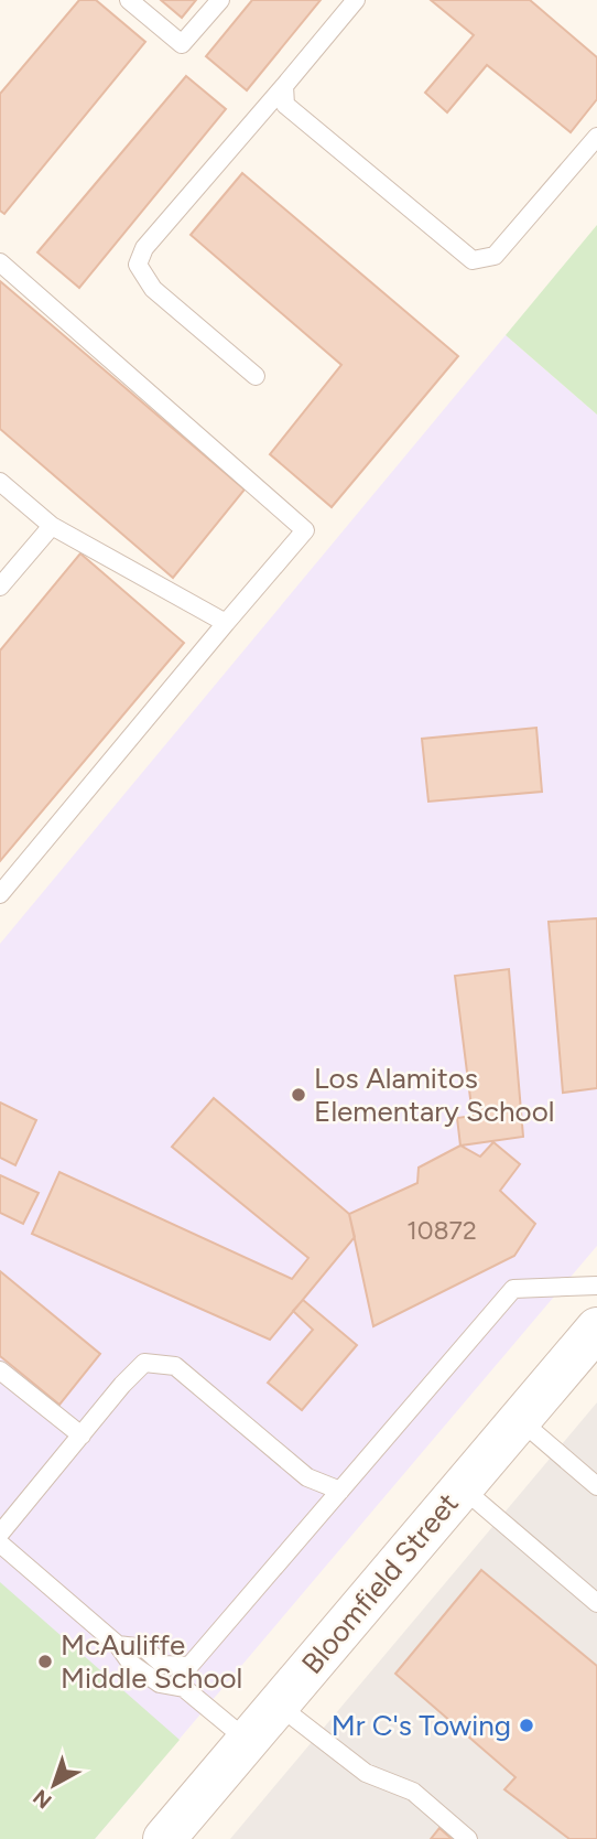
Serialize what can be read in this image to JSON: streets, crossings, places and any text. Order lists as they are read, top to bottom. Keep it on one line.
{"streets":{"street":["Bloomfield Street"]},"places":["Los Alamitos Elementary School","McAuliffe Middle School","Mr C's Towing"],"house_numbers":["10872"],"north":"bottom left"}
